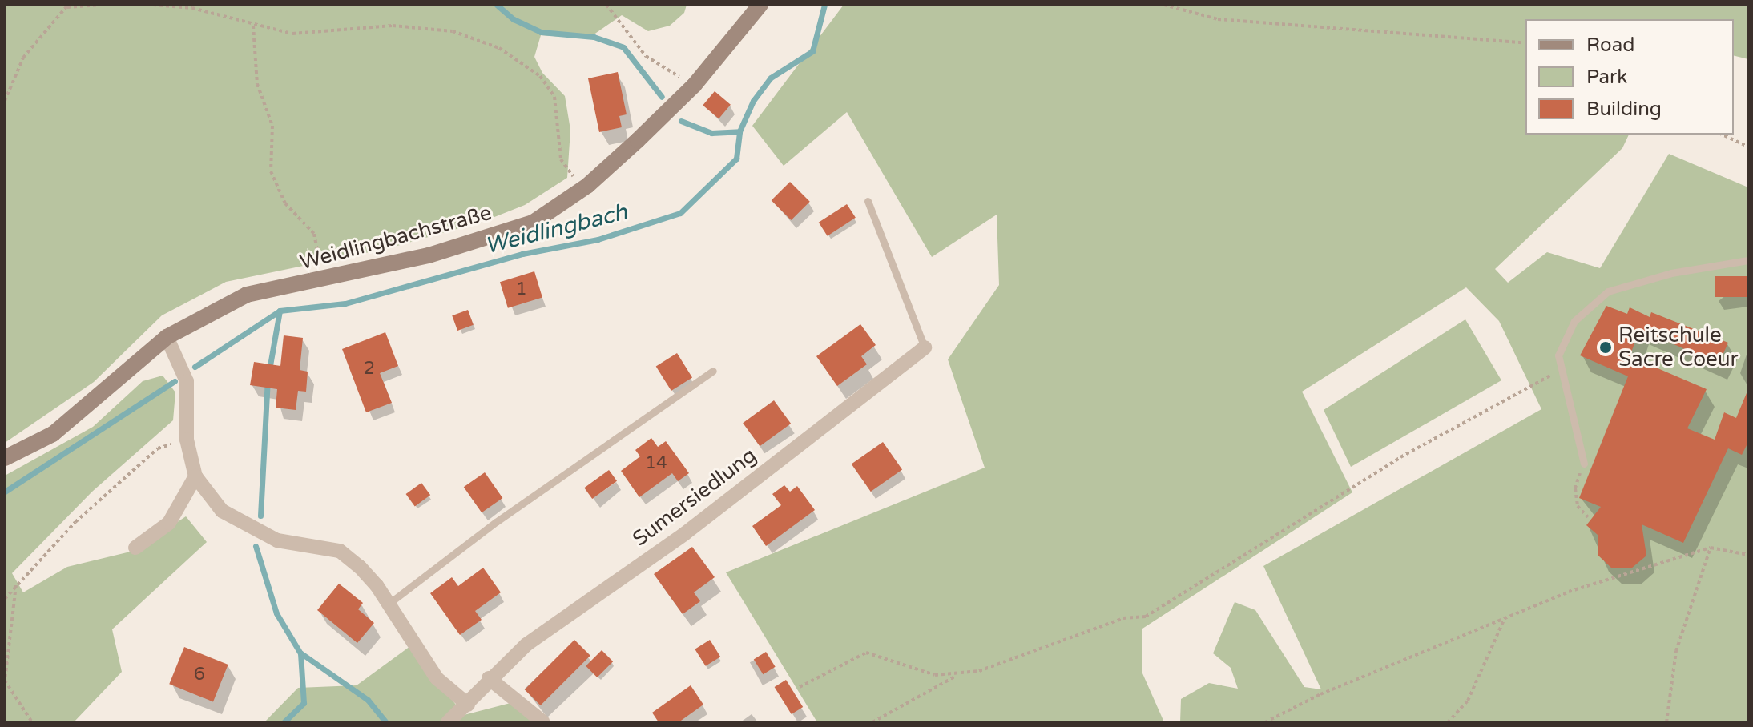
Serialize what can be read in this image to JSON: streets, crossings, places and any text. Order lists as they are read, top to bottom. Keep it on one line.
{"streets":{"main road":["Weidlingbachstraße"],"street":["Sumersiedlung"]},"water":["Weidlingbach"],"places":["Reitschule Sacre Coeur"],"house_numbers":["1","2","14","6"],"legend":["Road","Park","Building"]}
